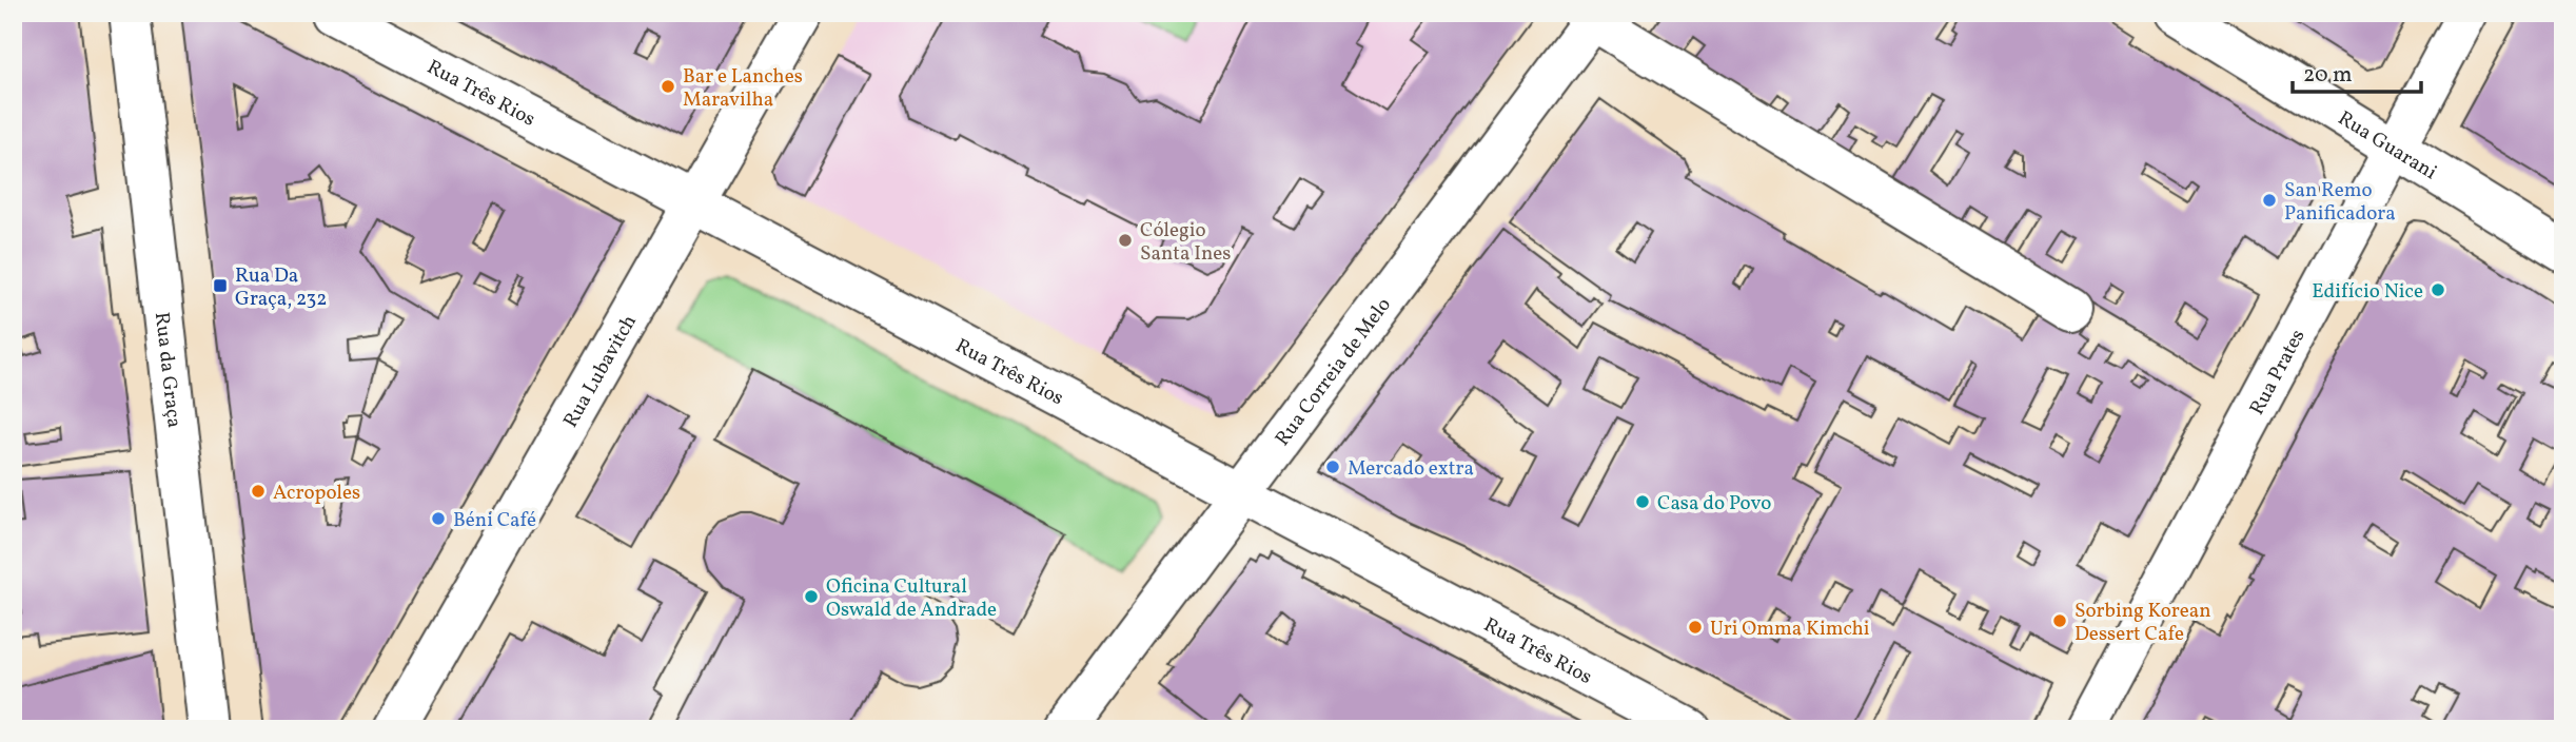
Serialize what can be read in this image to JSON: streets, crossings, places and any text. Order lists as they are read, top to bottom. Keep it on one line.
{"streets":{"street":["Rua Três Rios","Rua Guarani","Rua da Graça","Rua Lubavitch","Rua Prates","Rua Correia de Melo"]},"crossings":[["Rua Três Rios","Rua Lubavitch"],["Rua Três Rios","Rua Correia de Melo"],["Rua Guarani","Rua Prates"]],"places":{"other":["Bar e Lanches Maravilha","San Remo Panificadora","Cólegio Santa Ines","Edifício Nice","Mercado extra","Acropoles","Casa do Povo","Béni Café","Oficina Cultural Oswald de Andrade","Sorbing Korean Dessert Cafe","Uri Omma Kimchi"],"transit":["Rua Da Graça, 232"]},"scale_bar":"20 m"}
